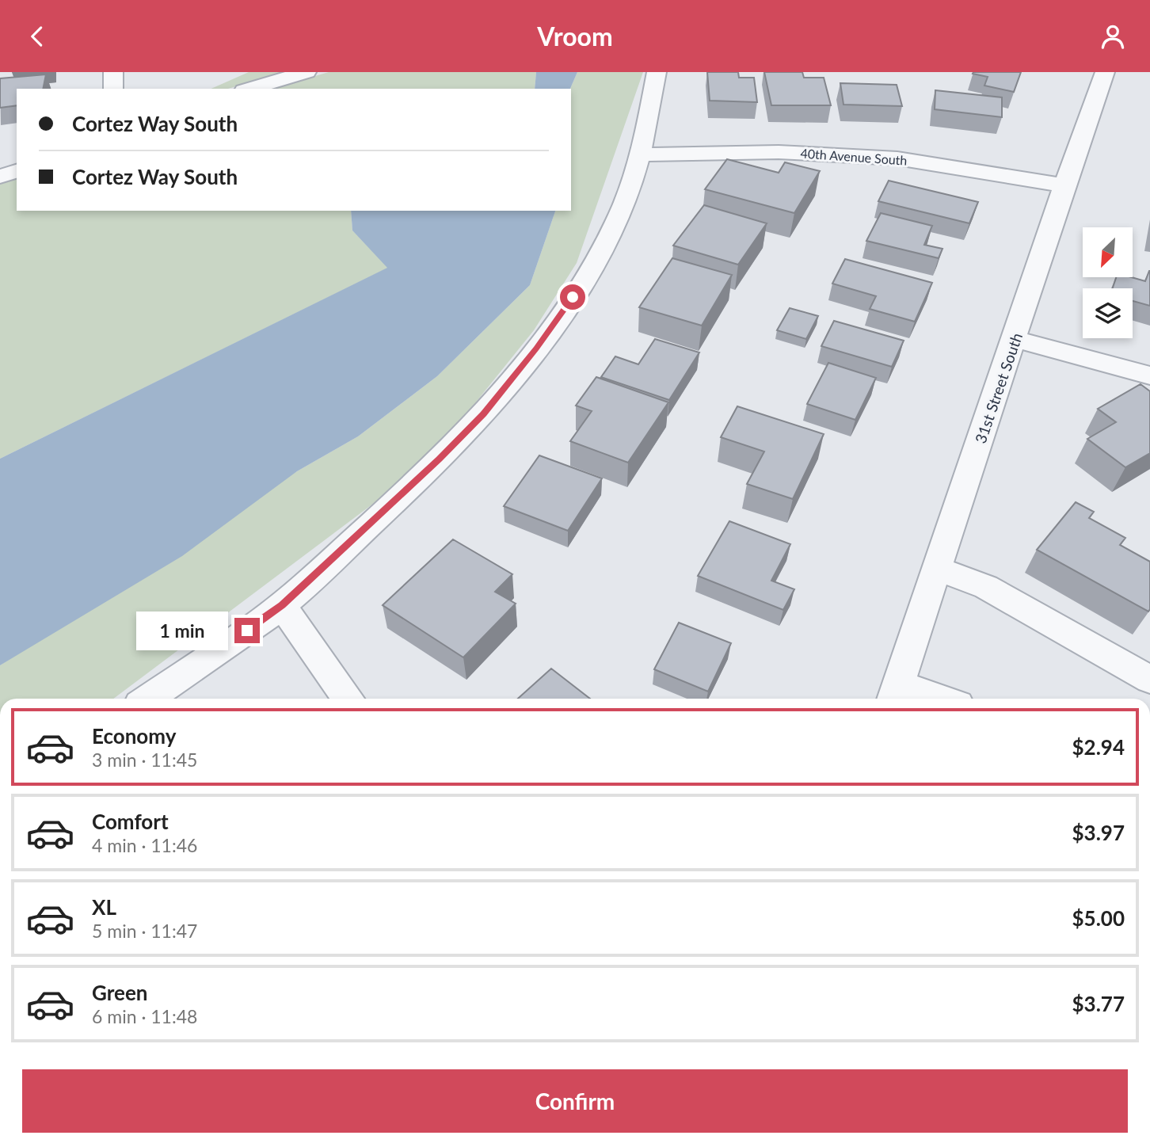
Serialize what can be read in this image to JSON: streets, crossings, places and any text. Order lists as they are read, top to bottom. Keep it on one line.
{"streets":{"street":["40th Avenue South","31st Street South"]},"crossings":[["40th Avenue South","31st Street South"]],"north":"bottom left","page":{"header":"Vroom","banner":["Cortez Way South","Cortez Way South"],"bubble":"1 min","list":[{"name":"Economy","note":"3 min · 11:45","value":"$2.94"},{"name":"Comfort","note":"4 min · 11:46","value":"$3.97"},{"name":"XL","note":"5 min · 11:47","value":"$5.00"},{"name":"Green","note":"6 min · 11:48","value":"$3.77"}],"buttons":"Confirm"}}
